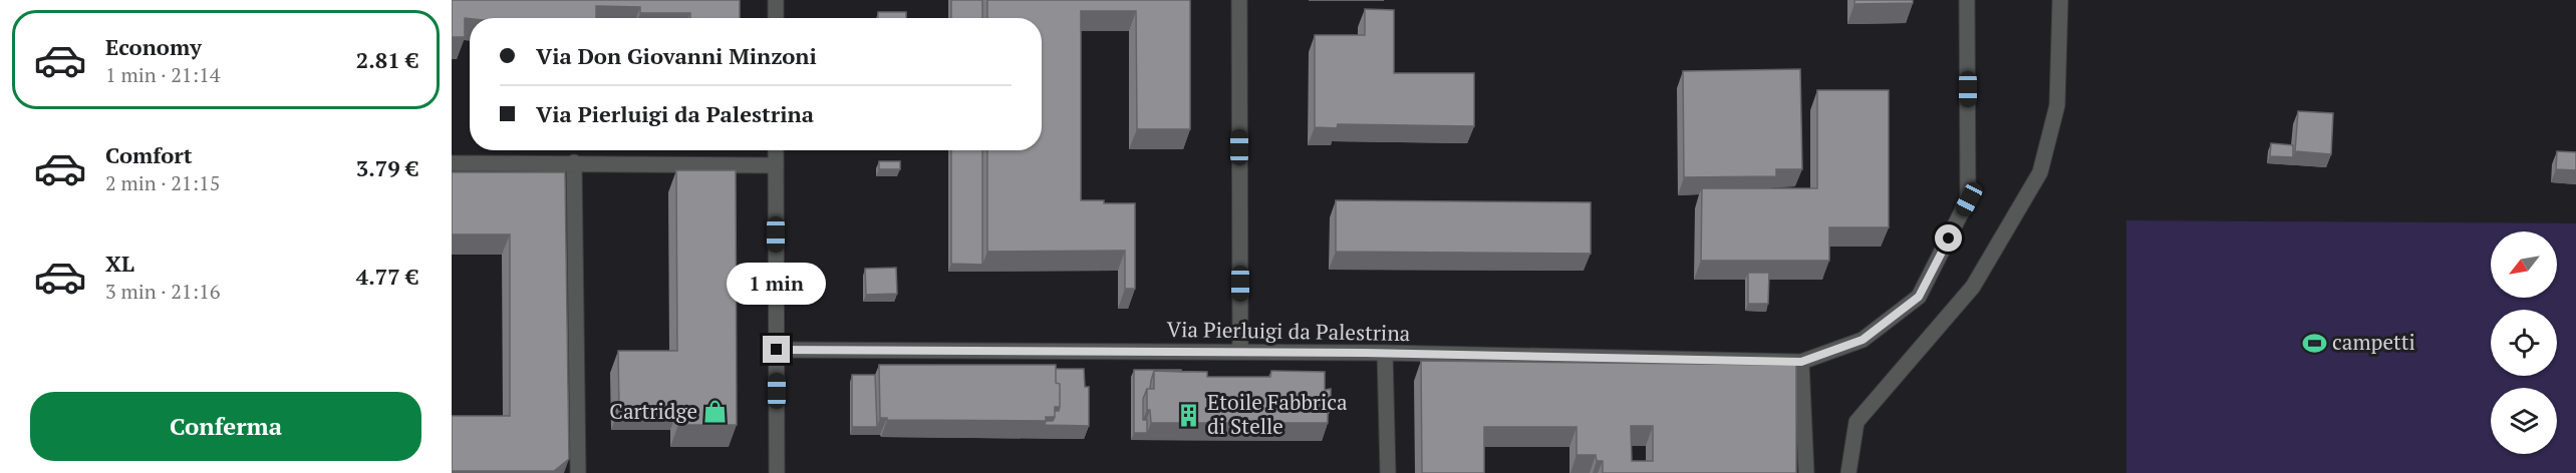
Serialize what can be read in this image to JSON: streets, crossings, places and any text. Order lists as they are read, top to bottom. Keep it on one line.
{"streets":{"street":["Via Pierluigi da Palestrina"]},"places":{"sports":["campetti"],"shop":["Cartridge"],"building":["Etoile Fabbrica di Stelle"]},"north":"bottom left","page":{"list":[{"name":"Economy","note":"1 min · 21:14","value":"2.81 €"},{"name":"Comfort","note":"2 min · 21:15","value":"3.79 €"},{"name":"XL","note":"3 min · 21:16","value":"4.77 €"}],"banner":["Via Don Giovanni Minzoni","Via Pierluigi da Palestrina"],"bubble":"1 min","buttons":"Conferma"}}
